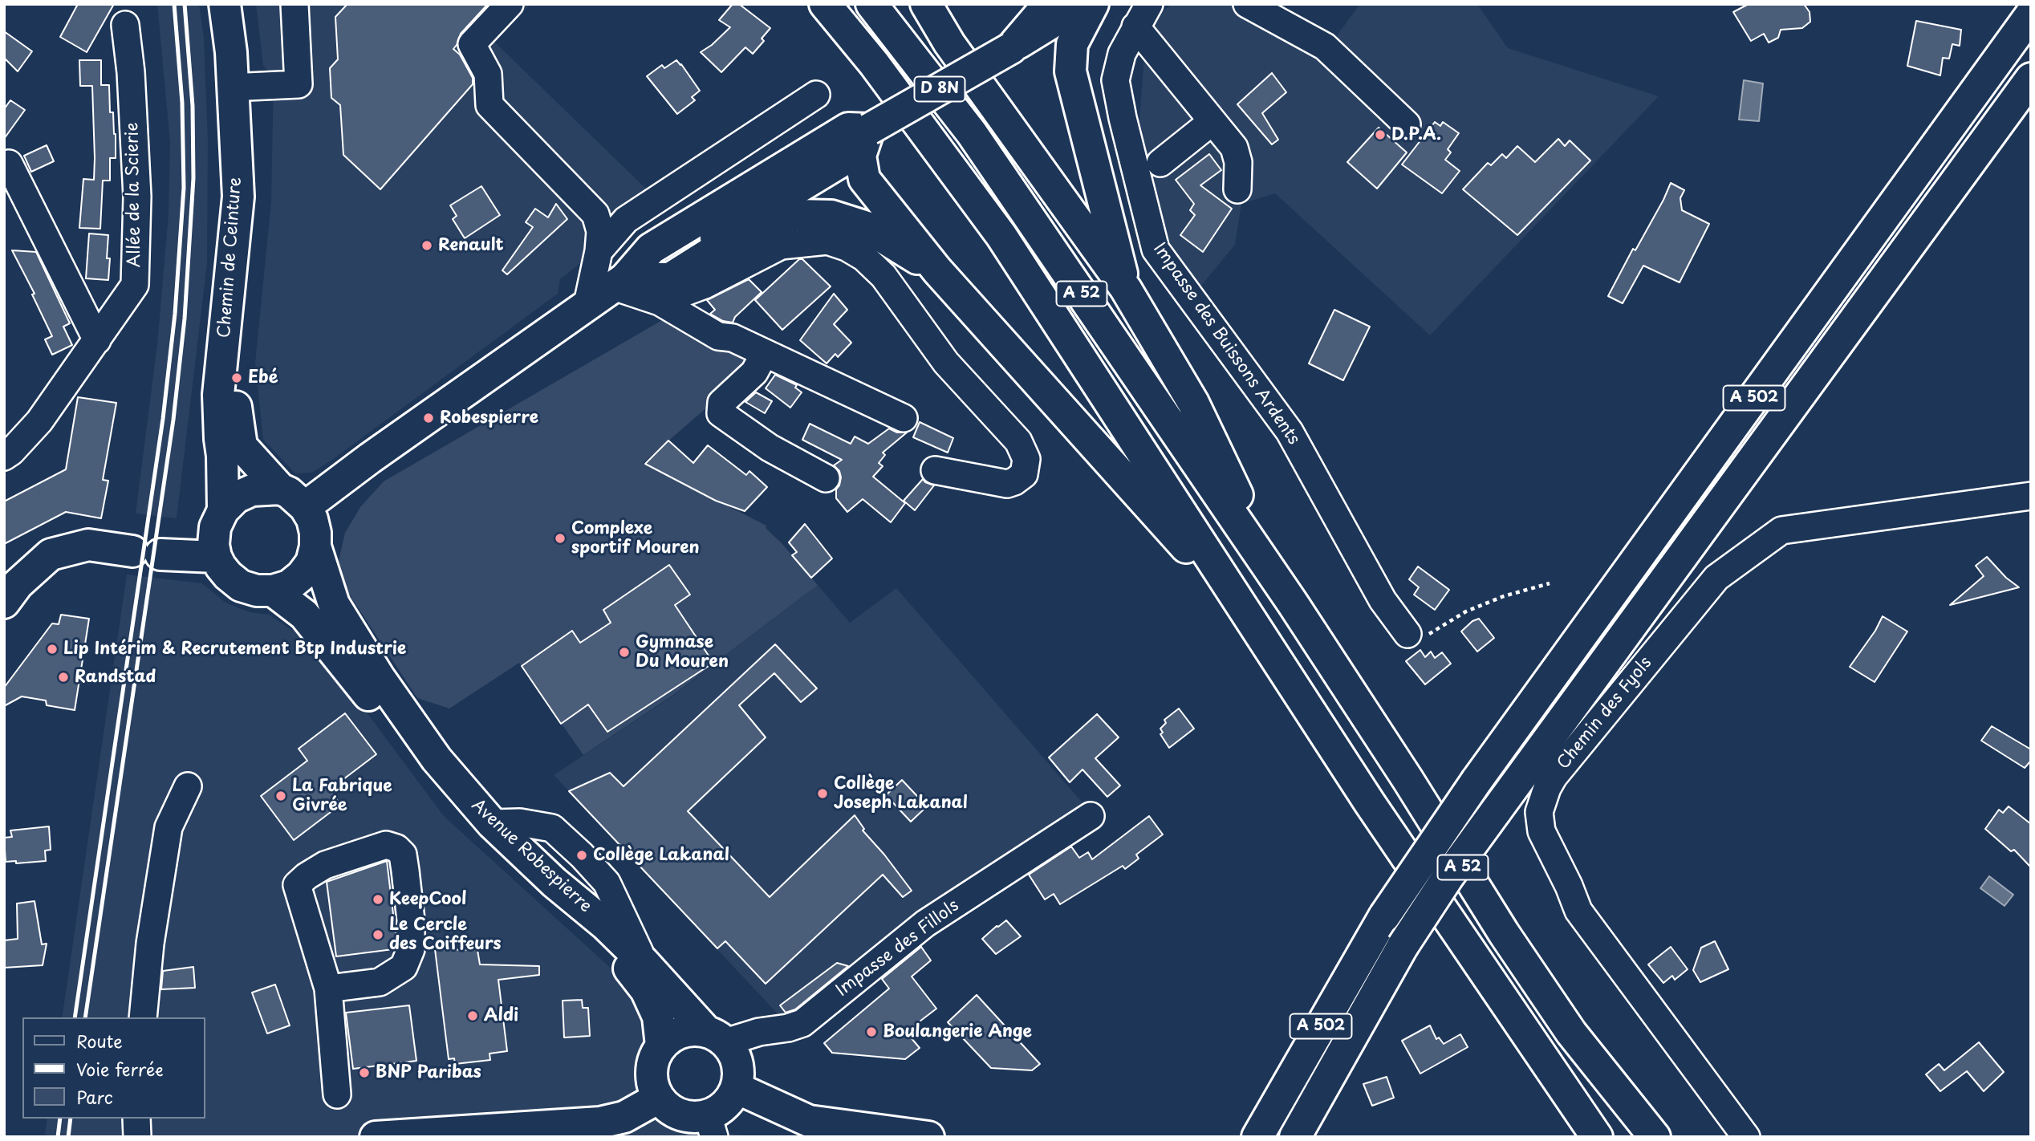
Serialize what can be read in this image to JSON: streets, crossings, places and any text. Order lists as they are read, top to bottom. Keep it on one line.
{"streets":{"main road":["D 8N","Chemin de Ceinture","A 52","A 502","Avenue Robespierre"],"street":["Allée de la Scierie","Impasse des Buissons Ardents","Chemin des Fyols","Impasse des Fillols"]},"crossings":[["D 8N","Chemin de Ceinture"],["D 8N","Avenue Robespierre"],["Chemin de Ceinture","Avenue Robespierre"],["Avenue Robespierre","Impasse des Fillols"]],"places":["D.P.A.","Renault","Ebé","Robespierre","Complexe sportif Mouren","Lip Intérim & Recrutement Btp Industrie","Gymnase Du Mouren","Randstad","Collège Joseph Lakanal","La Fabrique Givrée","Collège Lakanal","KeepCool","Le Cercle des Coiffeurs","Aldi","Boulangerie Ange","BNP Paribas"],"legend":["Route","Voie ferrée","Parc"]}
